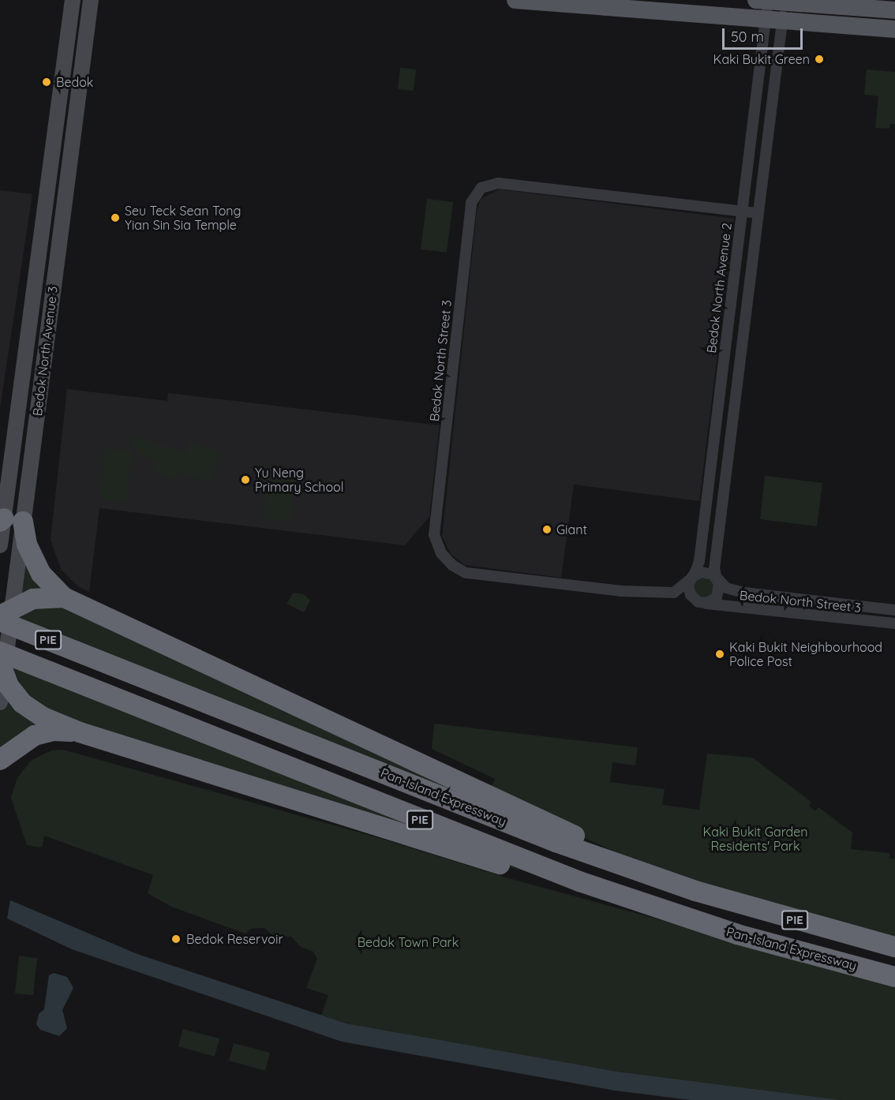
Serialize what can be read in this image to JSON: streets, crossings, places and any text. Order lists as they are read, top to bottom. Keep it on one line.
{"streets":{"highway":["PIE","Pan-Island Expressway"],"main road":["Bedok North Avenue 3"],"street":["Bedok North Avenue 2","Bedok North Street 3"]},"crossings":[["Bedok North Avenue 2","Bedok North Street 3"],["Bedok North Avenue 3","Pan-Island Expressway"]],"parks":["Kaki Bukit Garden Residents' Park","Bedok Town Park"],"places":["Kaki Bukit Green","Bedok","Seu Teck Sean Tong Yian Sin Sia Temple","Yu Neng Primary School","Giant","Kaki Bukit Neighbourhood Police Post","Bedok Reservoir"],"scale_bar":"50 m"}
